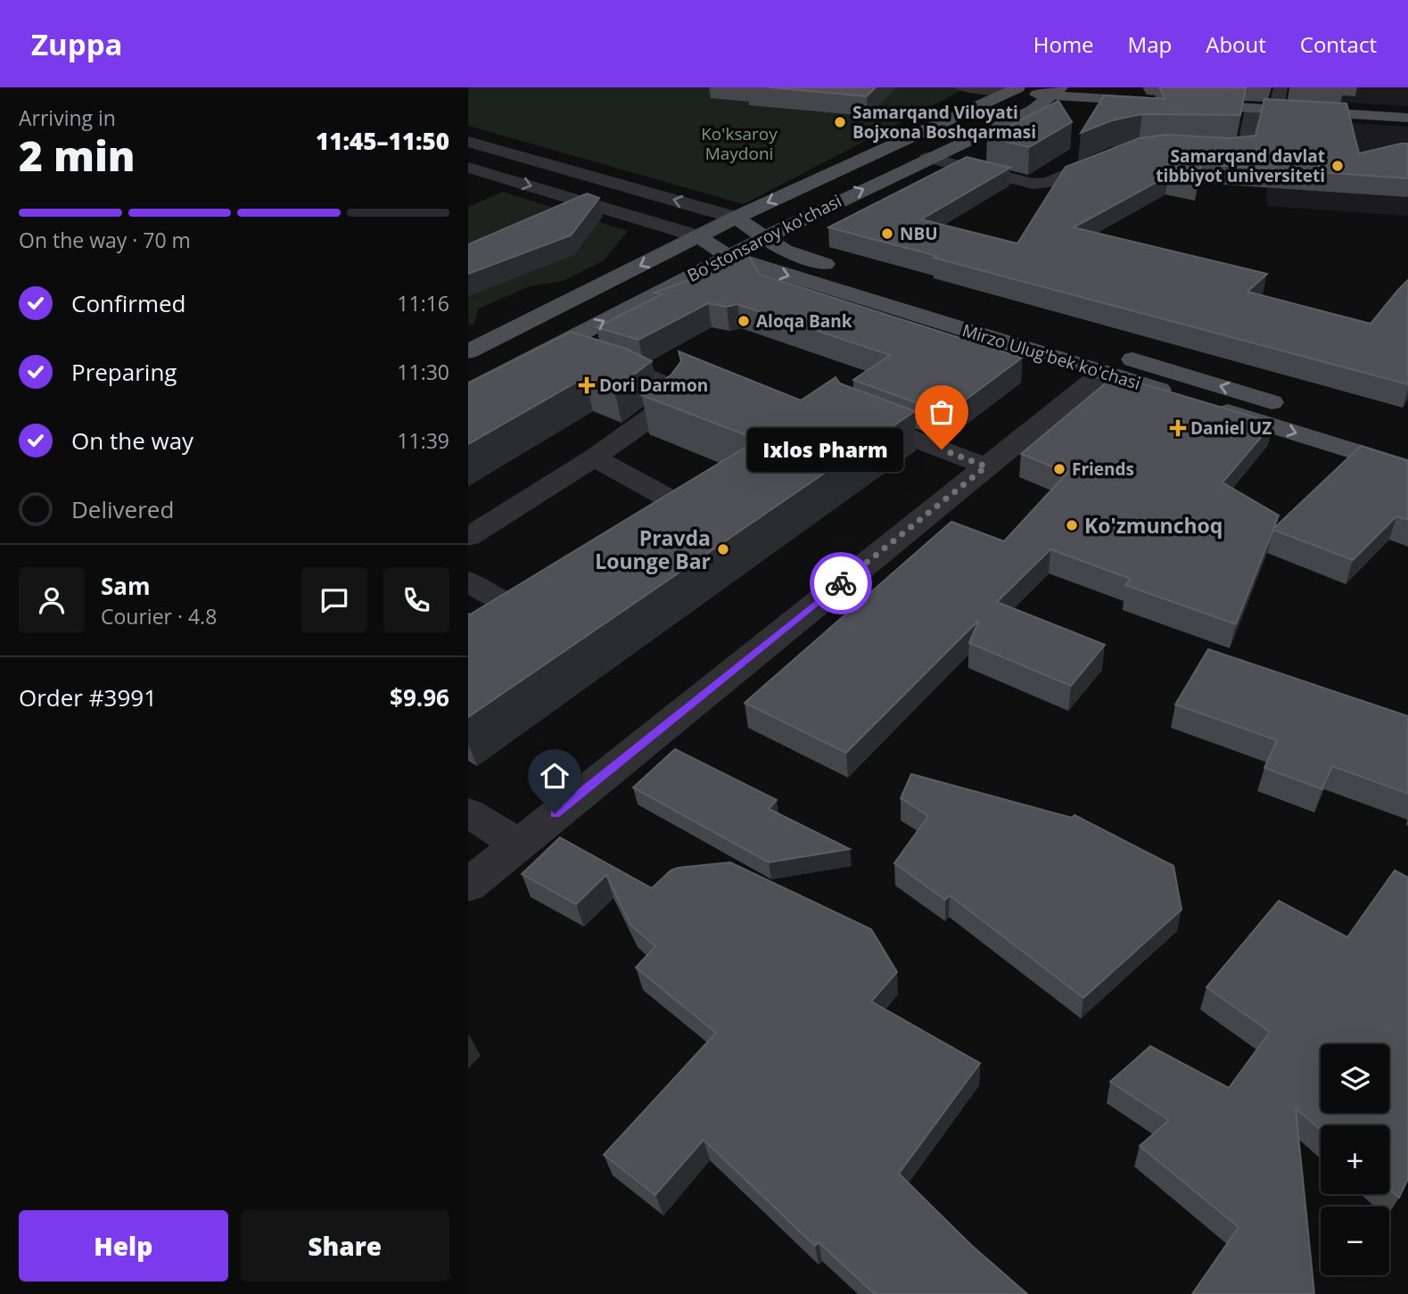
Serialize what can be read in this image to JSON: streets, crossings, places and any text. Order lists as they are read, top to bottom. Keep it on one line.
{"streets":{"main road":["Bo'stonsaroy ko'chasi","Mirzo Ulug'bek ko'chasi"]},"crossings":[["Bo'stonsaroy ko'chasi","Mirzo Ulug'bek ko'chasi"]],"parks":["Ko'ksaroy Maydoni"],"places":{"other":["Samarqand Viloyati Bojxona Boshqarmasi","Samarqand davlat tibbiyot universiteti","NBU","Aloqa Bank","Ixlos Pharm","Friends","Ko'zmunchoq","Pravda Lounge Bar"],"health":["Dori Darmon","Daniel UZ"]},"page":{"header":"Zuppa","nav":["Home","Map","About","Contact"],"heading":["2 min","Arriving in","11:45–11:50"],"panel":["Sam","Courier · 4.8","Order #3991","$9.96"],"bar":"On the way · 70 m","list":[["Confirmed","11:16"],["Preparing","11:30"],["On the way","11:39"],"Delivered"],"bubble":"Ixlos Pharm","map_buttons":["+","−"],"buttons":["Help","Share"]}}
